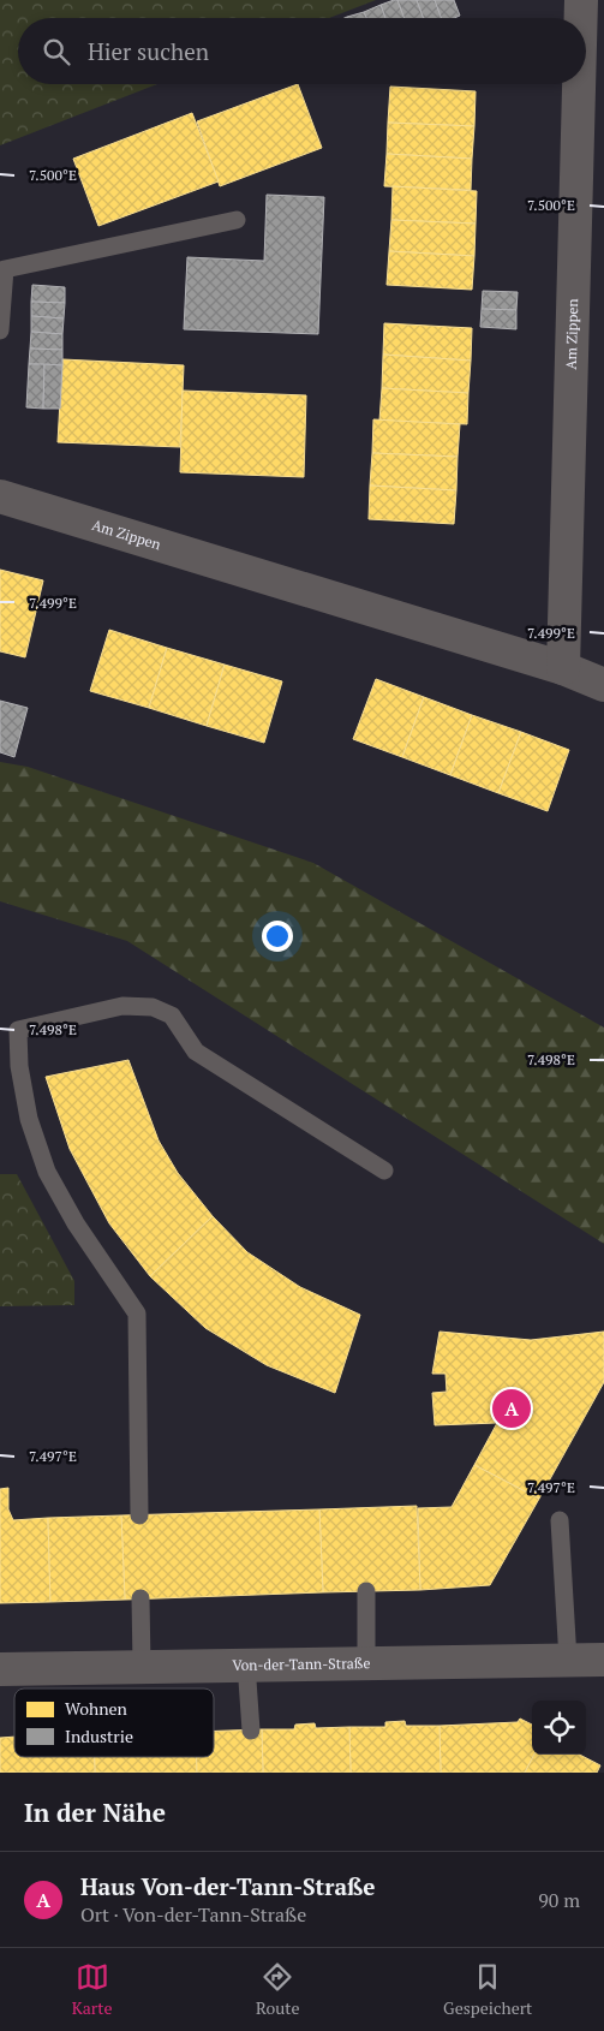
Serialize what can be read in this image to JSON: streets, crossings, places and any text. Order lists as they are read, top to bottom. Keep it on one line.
{"streets":{"street":["Am Zippen","Von-der-Tann-Straße"]},"legend":["Wohnen","Industrie"],"page":{"search":"Hier suchen","pins":"A","heading":"In der Nähe","list":[{"mark":"A","name":"Haus Von-der-Tann-Straße","note":"Ort · Von-der-Tann-Straße","value":"90 m"}],"nav":["Karte","Route","Gespeichert"]},"coordinates":["7.500°E","7.499°E","7.498°E","7.497°E"]}
